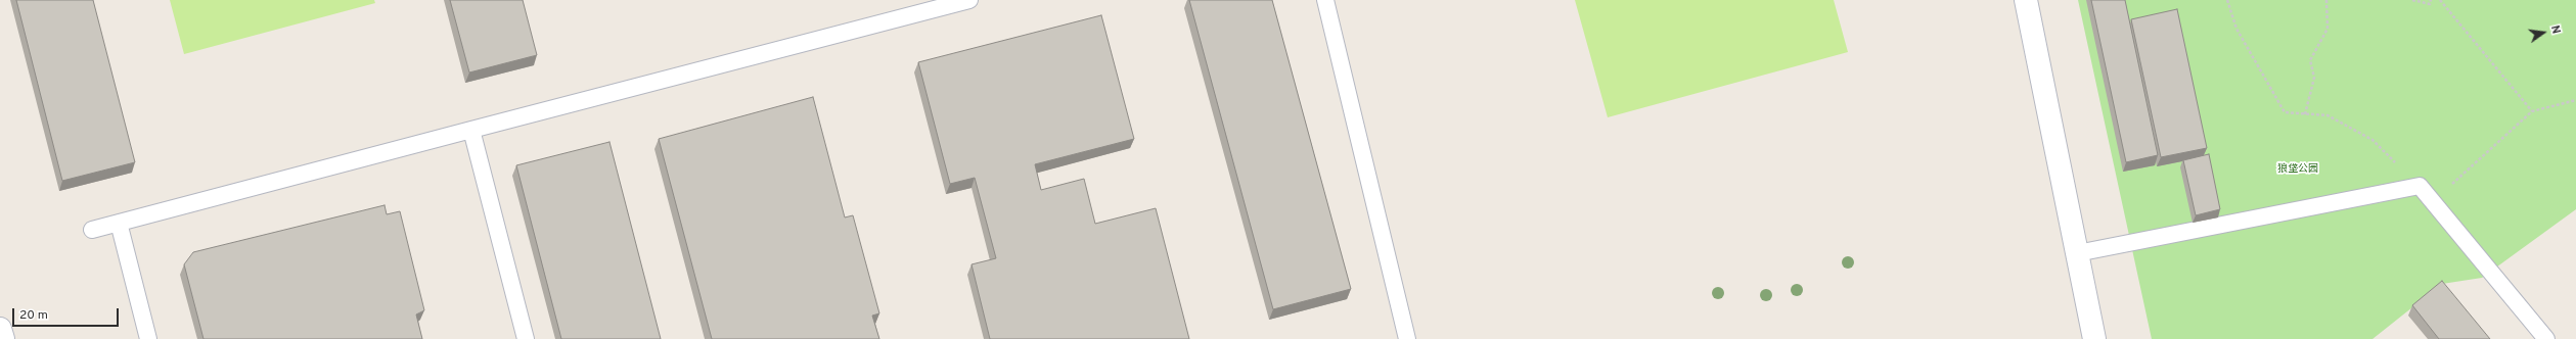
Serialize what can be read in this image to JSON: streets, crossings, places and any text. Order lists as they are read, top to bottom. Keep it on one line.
{"parks":["狼垡公园"],"scale_bar":"20 m","north":"right"}
